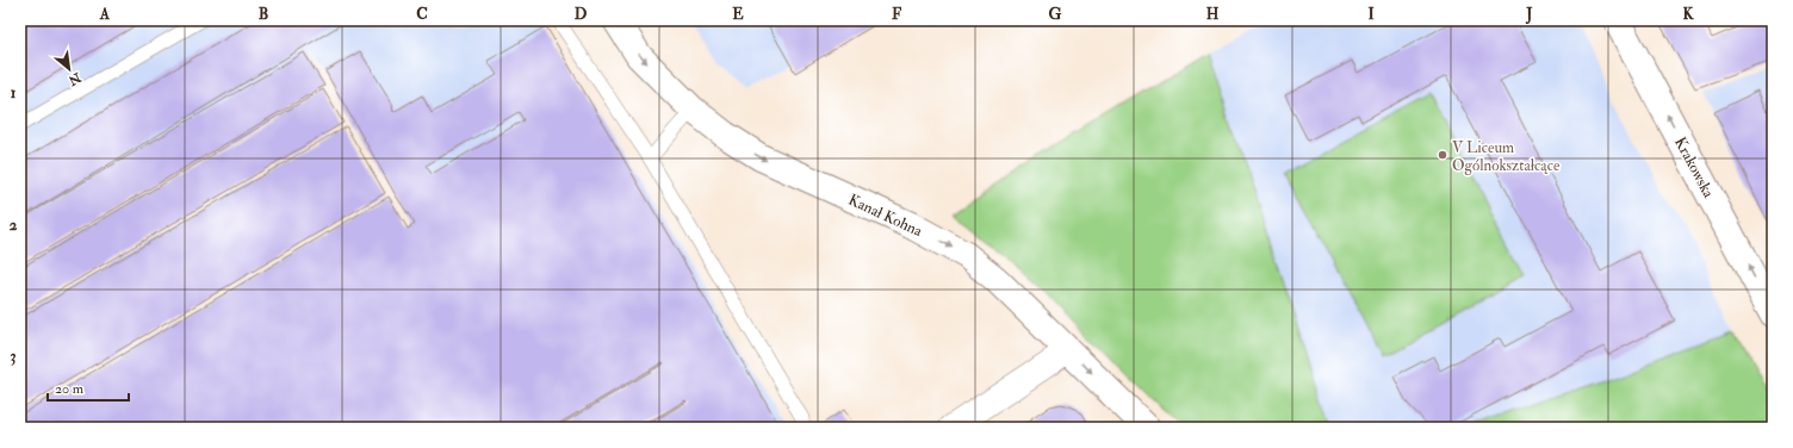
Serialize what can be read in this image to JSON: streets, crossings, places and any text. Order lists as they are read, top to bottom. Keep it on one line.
{"streets":{"street":["Krakowska","Kanał Kohna"]},"one_way":["Krakowska","Kanał Kohna"],"places":["V Liceum Ogólnokształcące"],"scale_bar":"20 m","north":"bottom right","grid":{"columns":["A","B","C","D","E","F","G","H","I","J","K"],"rows":["1","2","3"]}}
